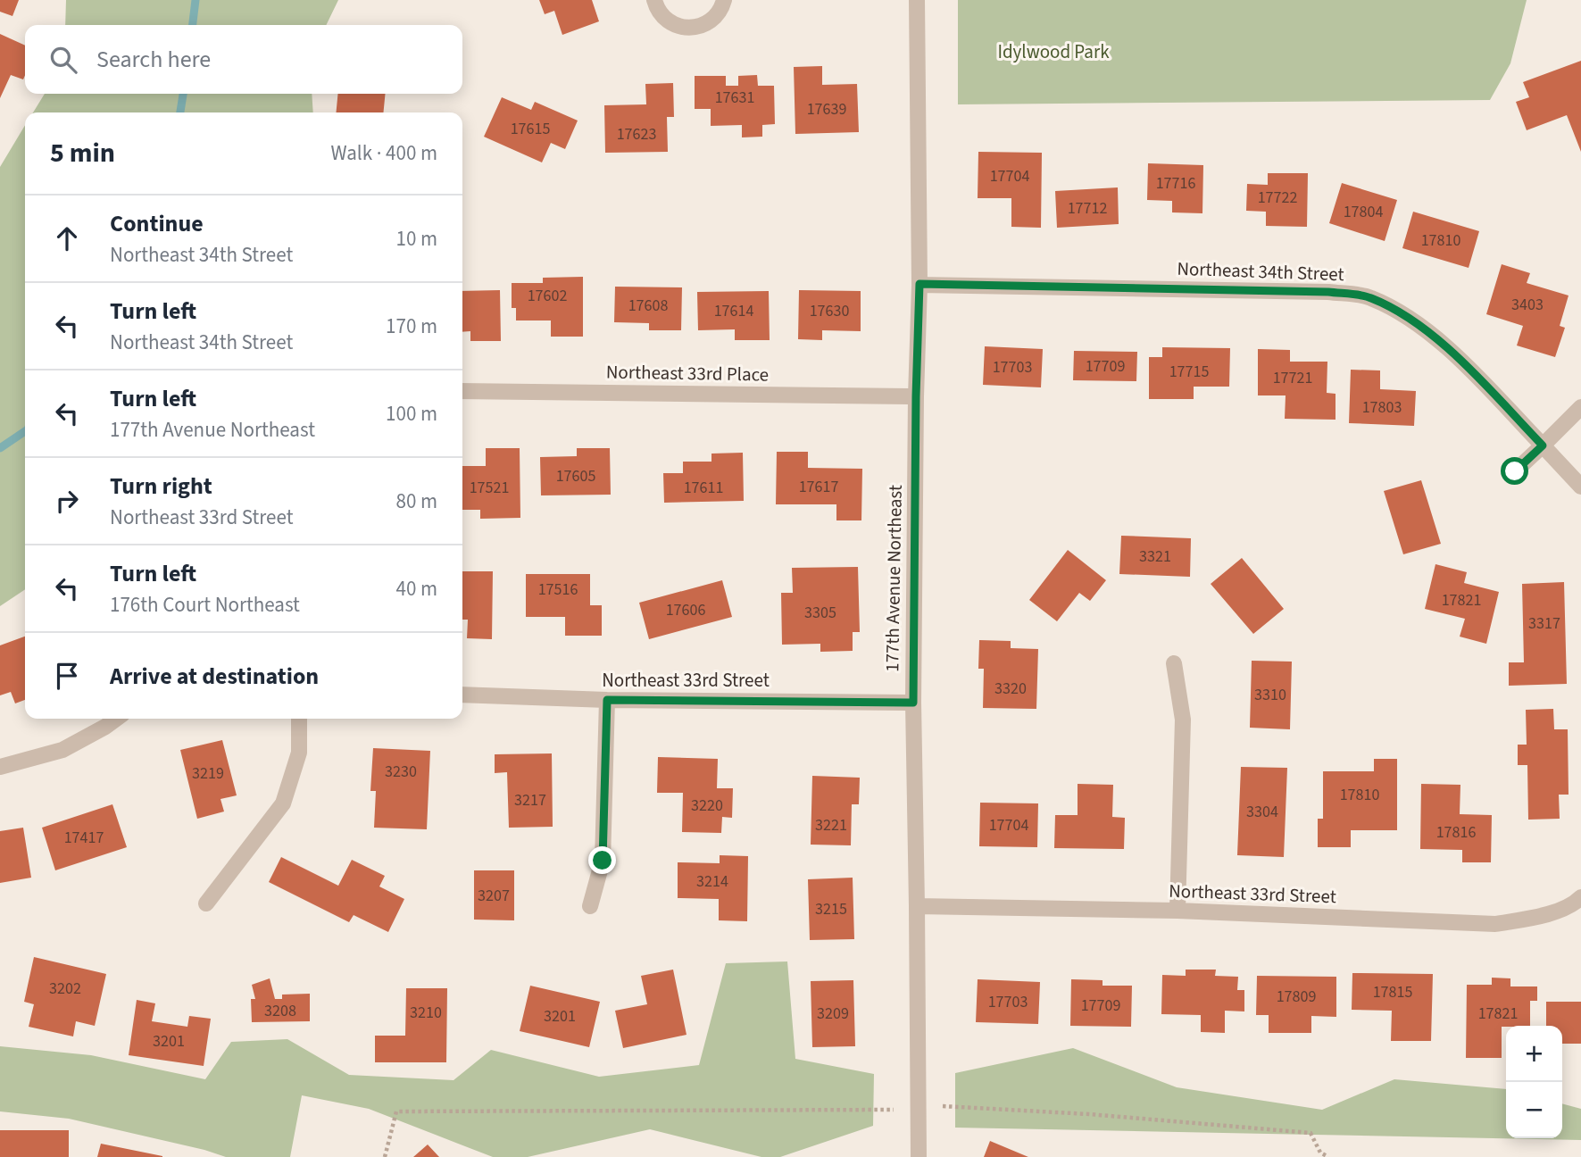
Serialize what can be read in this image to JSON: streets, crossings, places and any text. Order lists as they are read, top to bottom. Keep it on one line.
{"streets":{"street":["Northeast 34th Street","Northeast 33rd Place","177th Avenue Northeast","Northeast 33rd Street"]},"crossings":[["Northeast 34th Street","177th Avenue Northeast"],["Northeast 33rd Place","177th Avenue Northeast"],["177th Avenue Northeast","Northeast 33rd Street"]],"parks":["Idylwood Park"],"house_numbers":["17631","17639","17615","17623","17704","17716","17722","17712","17804","17810","17602","3403","17608","17614","17630","17709","17703","17715","17721","17803","17605","17617","17521","17611","3321","17516","17821","17606","3305","3317","3320","3310","3230","3219","17810","3217","3220","3304","3221","17704","17816","17417","3214","3207","3215","3202","17815","17809","17703","17709","3208","3210","3209","17821","3201","3201"],"page":{"search":"Search here","heading":["5 min","Walk · 400 m"],"list":[["Continue","Northeast 34th Street","10 m"],["Turn left","Northeast 34th Street","170 m"],["Turn left","177th Avenue Northeast","100 m"],["Turn right","Northeast 33rd Street","80 m"],["Turn left","176th Court Northeast","40 m"],"Arrive at destination"],"map_buttons":["+","−"]}}
